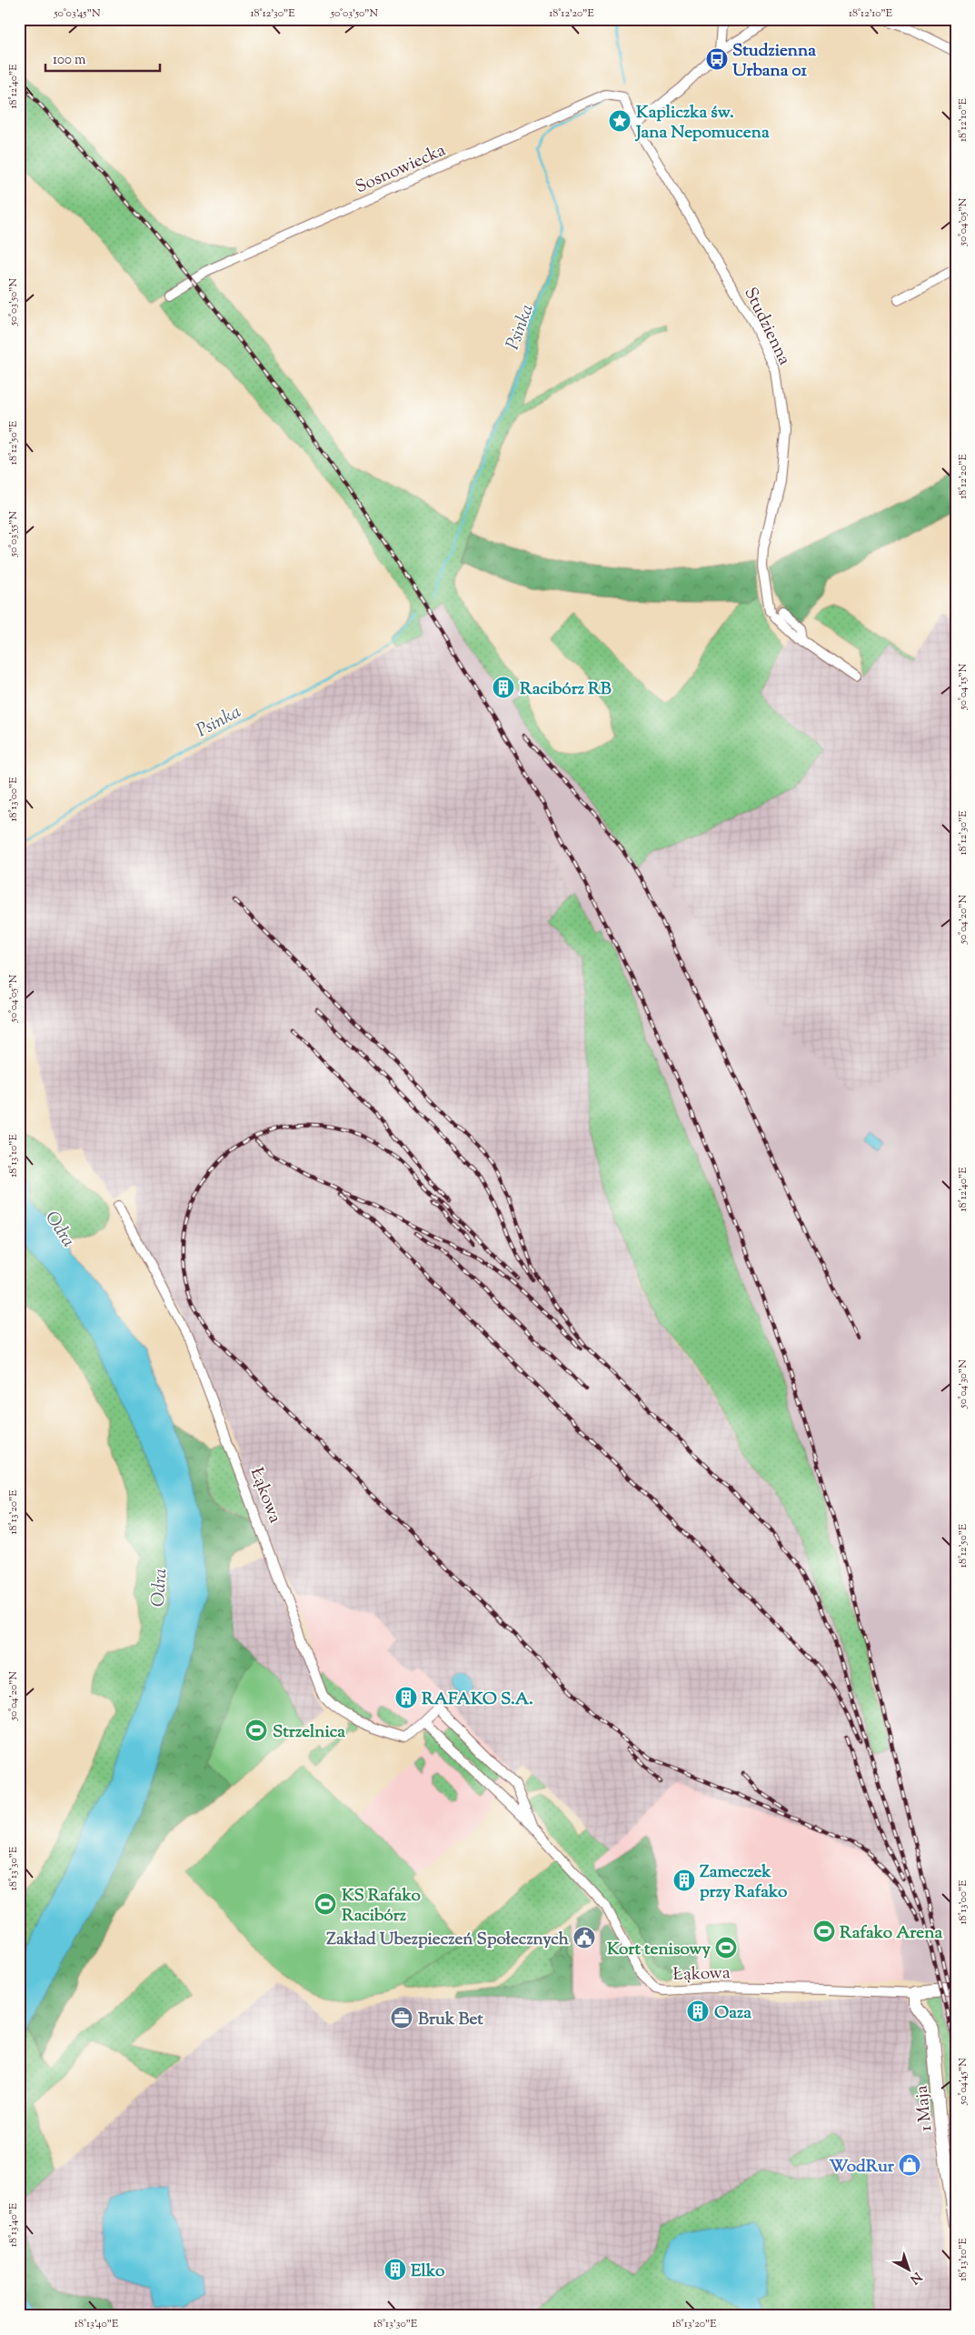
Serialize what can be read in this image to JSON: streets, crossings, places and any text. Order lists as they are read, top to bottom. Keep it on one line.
{"streets":{"street":["Sosnowiecka","Studzienna","Łąkowa","1 Maja"]},"crossings":[["Sosnowiecka","Studzienna"],["Łąkowa","1 Maja"]],"water":["Psinka","Odra"],"places":{"bus stop":["Studzienna Urbana 01"],"place":["Kapliczka św. Jana Nepomucena"],"building":["Racibórz RB","RAFAKO S.A.","Zameczek przy Rafako","Oaza","Elko"],"sports":["Strzelnica","KS Rafako Racibórz","Rafako Arena","Kort tenisowy"],"public building":["Zakład Ubezpieczeń Społecznych"],"office":["Bruk Bet"],"shop":["WodRur"]},"scale_bar":"100 m","north":"bottom right","coordinates":["50°03'45\"N","18°12'30\"E","50°03'50\"N","18°12'20\"E","18°12'10\"E","18°12'40\"E","50°04'05\"N","18°12'50\"E","50°03'55\"N","50°04'15\"N","18°13'00\"E","50°04'20\"N","18°13'10\"E","50°04'30\"N","18°13'20\"E","18°13'30\"E","50°04'45\"N","18°13'40\"E"]}
